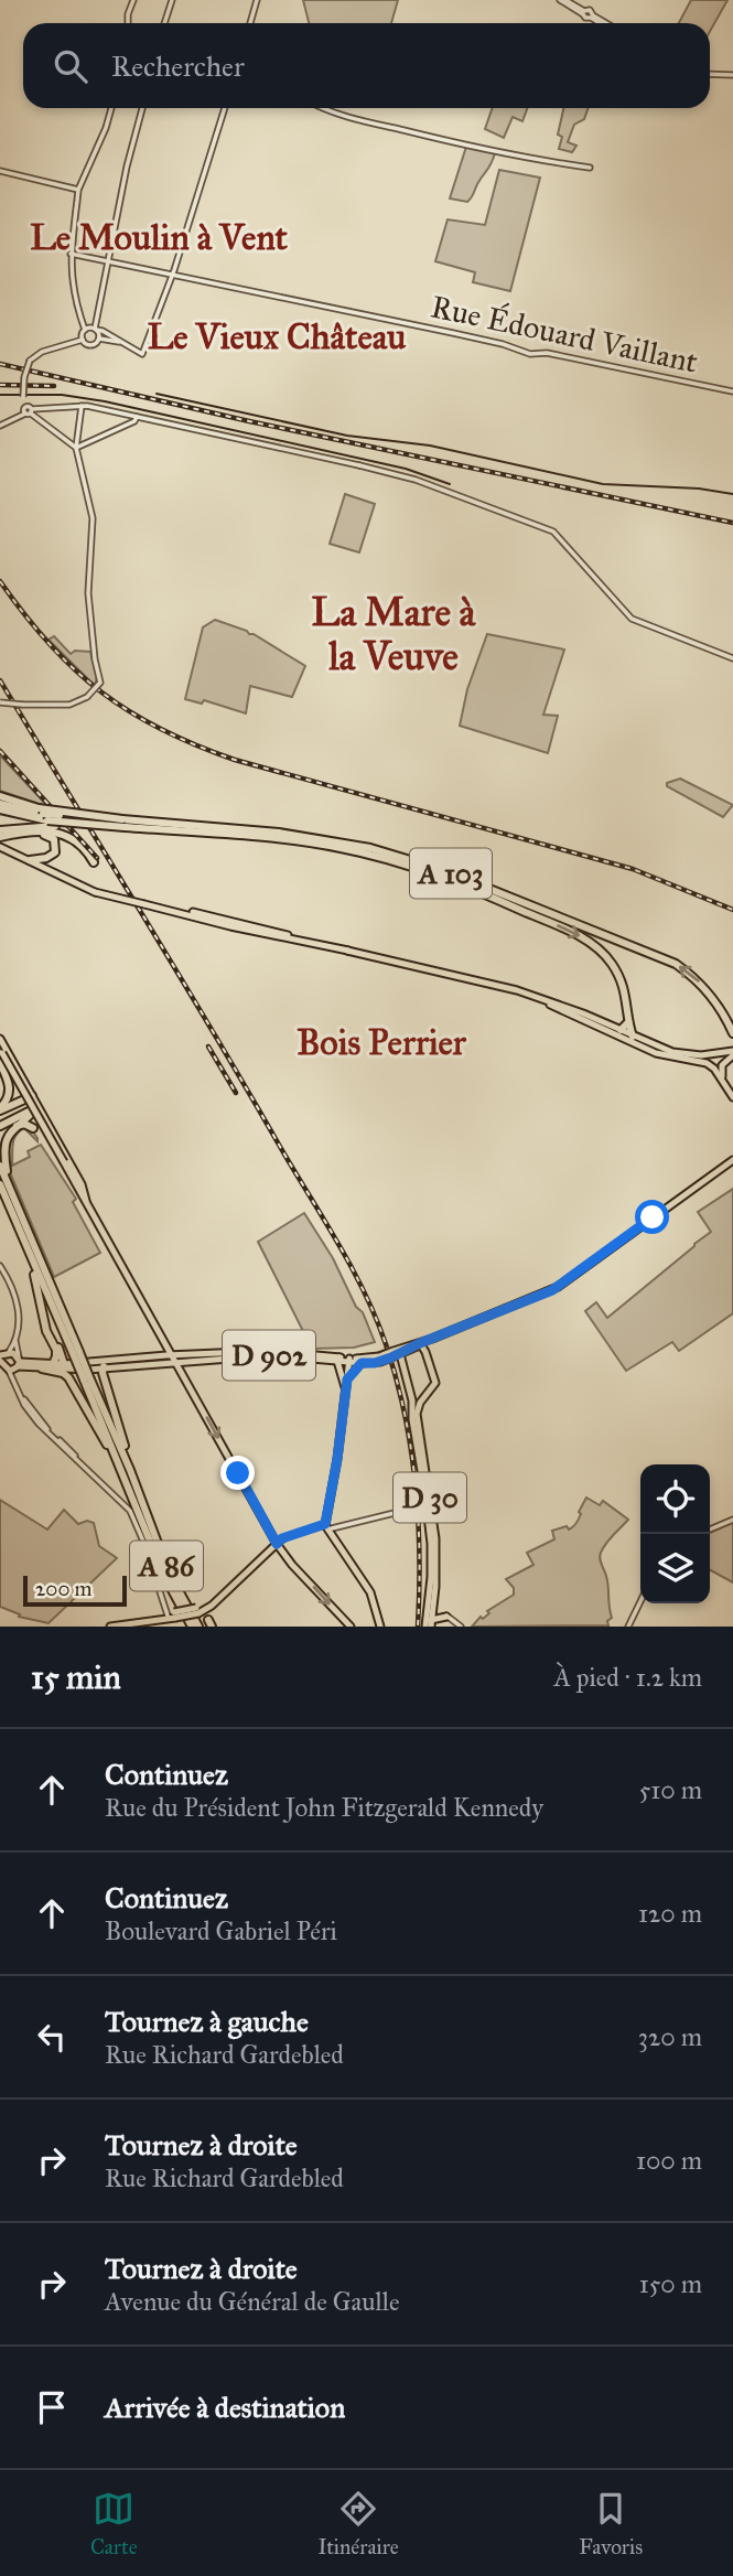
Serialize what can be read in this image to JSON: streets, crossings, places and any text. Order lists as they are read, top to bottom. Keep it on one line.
{"streets":{"highway":["A 103","A 86"],"main road":["D 902","D 30"],"street":["Rue Édouard Vaillant"]},"crossings":[["D 902","D 30"]],"districts":["Le Moulin à Vent","Le Vieux Château","La Mare à la Veuve","Bois Perrier"],"scale_bar":"200 m","page":{"search":"Rechercher","scale":"200 m","heading":["15 min","À pied · 1.2 km"],"list":[["Continuez","Rue du Président John Fitzgerald Kennedy","510 m"],["Continuez","Boulevard Gabriel Péri","120 m"],["Tournez à gauche","Rue Richard Gardebled","320 m"],["Tournez à droite","Rue Richard Gardebled","100 m"],["Tournez à droite","Avenue du Général de Gaulle","150 m"],"Arrivée à destination"],"nav":["Carte","Itinéraire","Favoris"]}}
